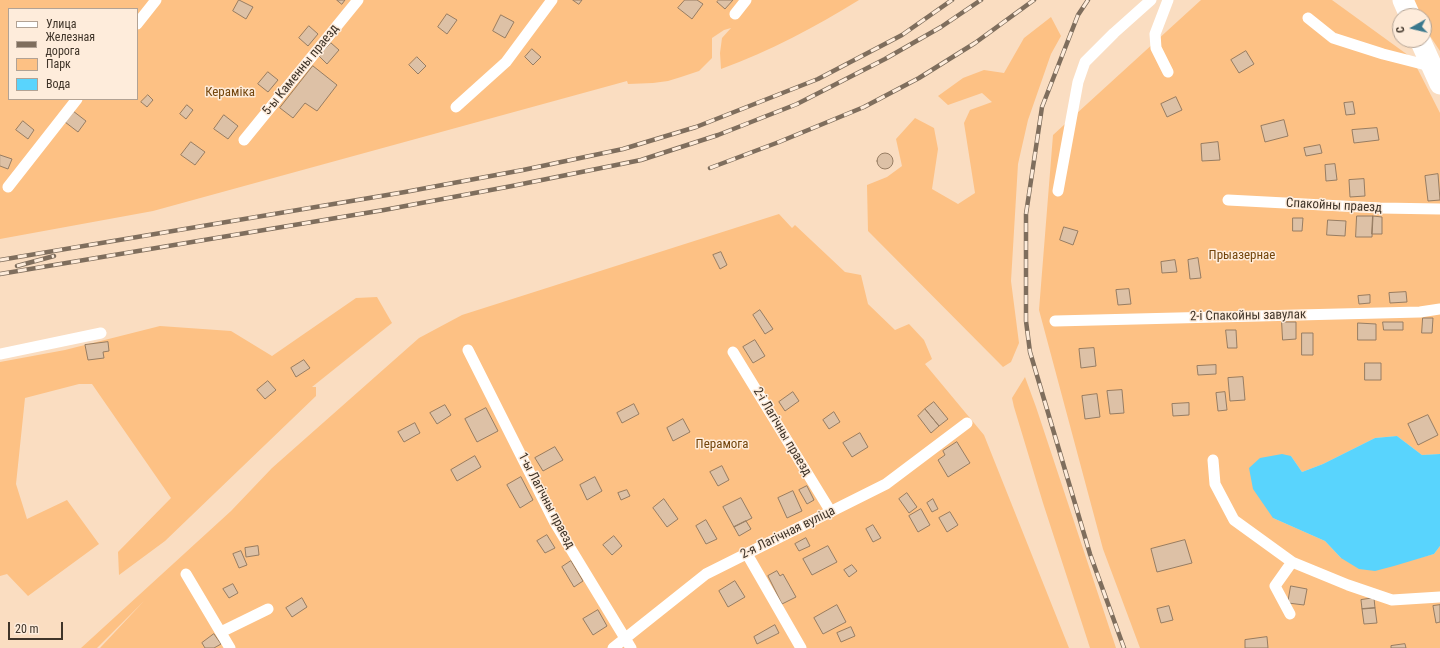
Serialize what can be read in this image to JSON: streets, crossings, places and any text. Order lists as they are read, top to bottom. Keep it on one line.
{"streets":{"lane":["5-ы Каменны праезд","Спакойны праезд","2-і Спакойны завулак","2-і Лагічны праезд","1-ы Лагічны праезд","2-я Лагічная вуліца"]},"crossings":[["2-і Лагічны праезд","2-я Лагічная вуліца"],["1-ы Лагічны праезд","2-я Лагічная вуліца"]],"parks":["Кераміка","Прыазернае","Перамога"],"legend":["Улица","Железная дорога","Парк","Вода"],"scale_bar":"20 m","north":"left"}
